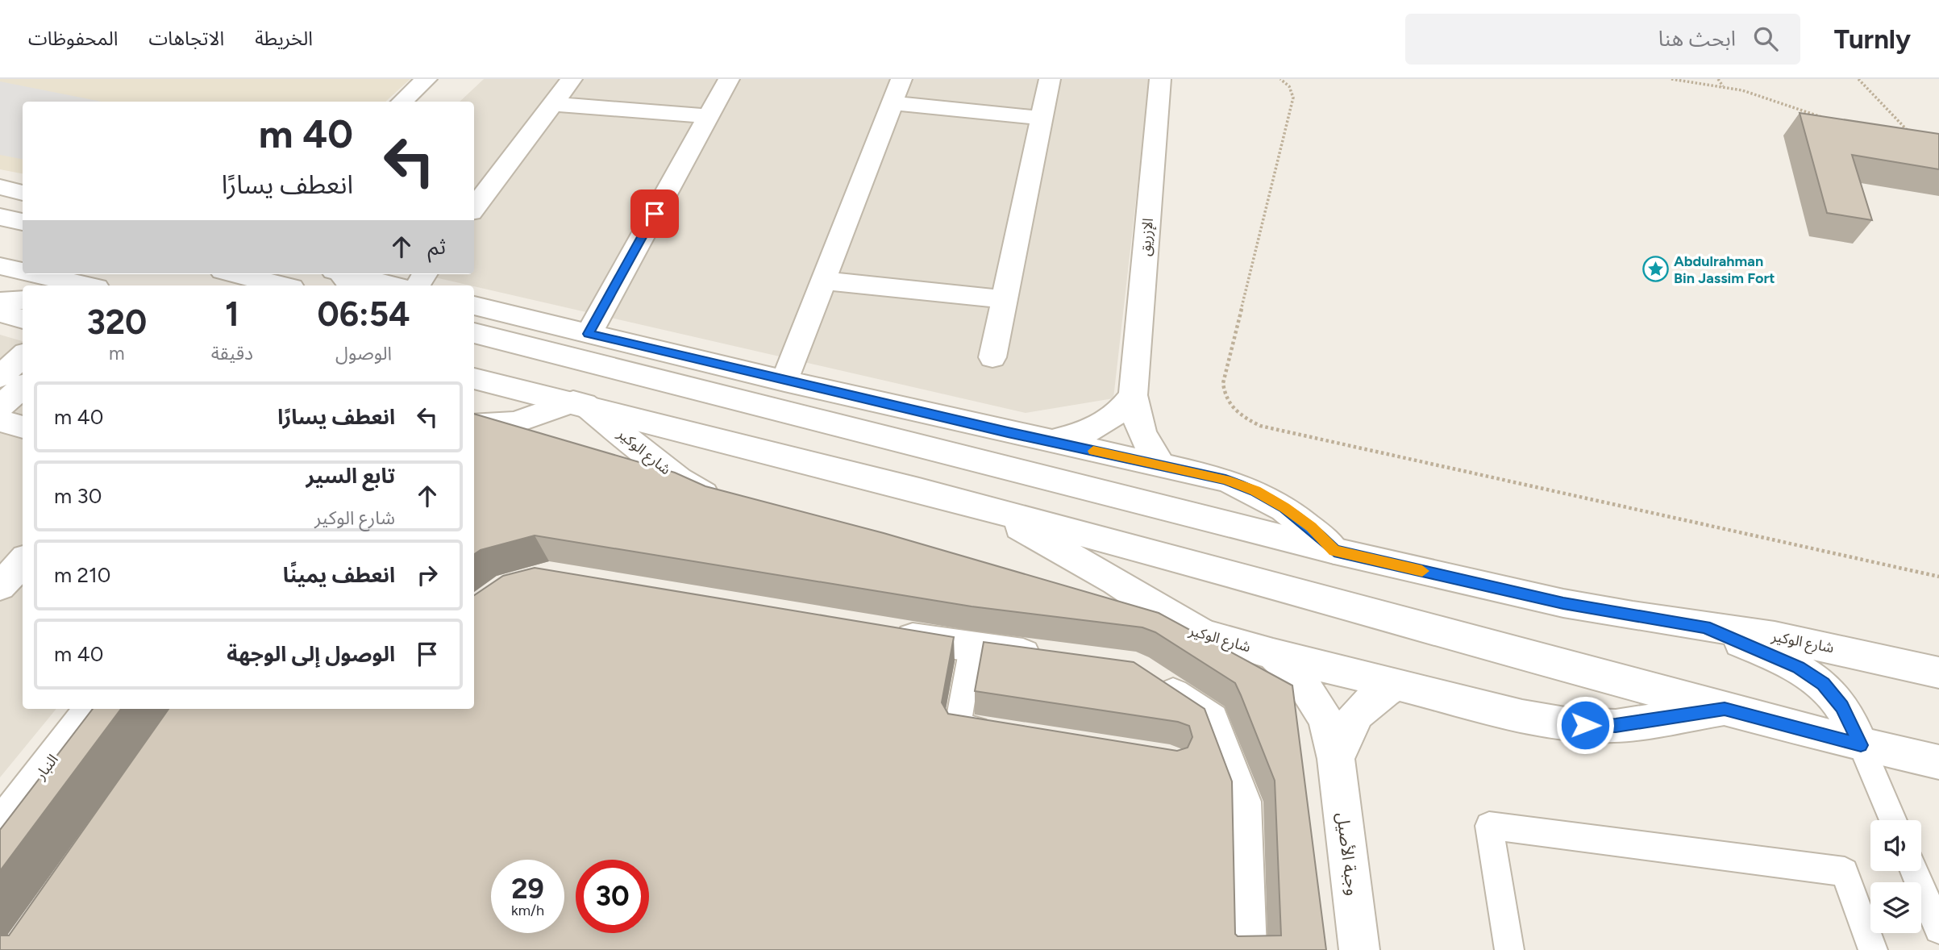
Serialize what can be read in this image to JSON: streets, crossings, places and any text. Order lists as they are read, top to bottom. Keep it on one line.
{"streets":{"street":["الإزريق","شارع الوكير","النبار","وجبة الأصيل"]},"crossings":[["شارع الوكير","وجبة الأصيل"]],"places":{"place":["Abdulrahman Bin Jassim Fort"]},"page":{"header":"Turnly","search":"ابحث هنا","nav":["الخريطة","الاتجاهات","المحفوظات"],"turn":["40 m","انعطف يسارًا"],"then":"ثم","eta":["06:54","الوصول","1","دقيقة","320","m"],"list":[{"name":"انعطف يسارًا","value":"40 m"},{"name":"تابع السير","note":"شارع الوكير","value":"30 m"},{"name":"انعطف يمينًا","value":"210 m"},{"name":"الوصول إلى الوجهة","value":"40 m"}],"speed":"29 km/h","limit":"30"}}
